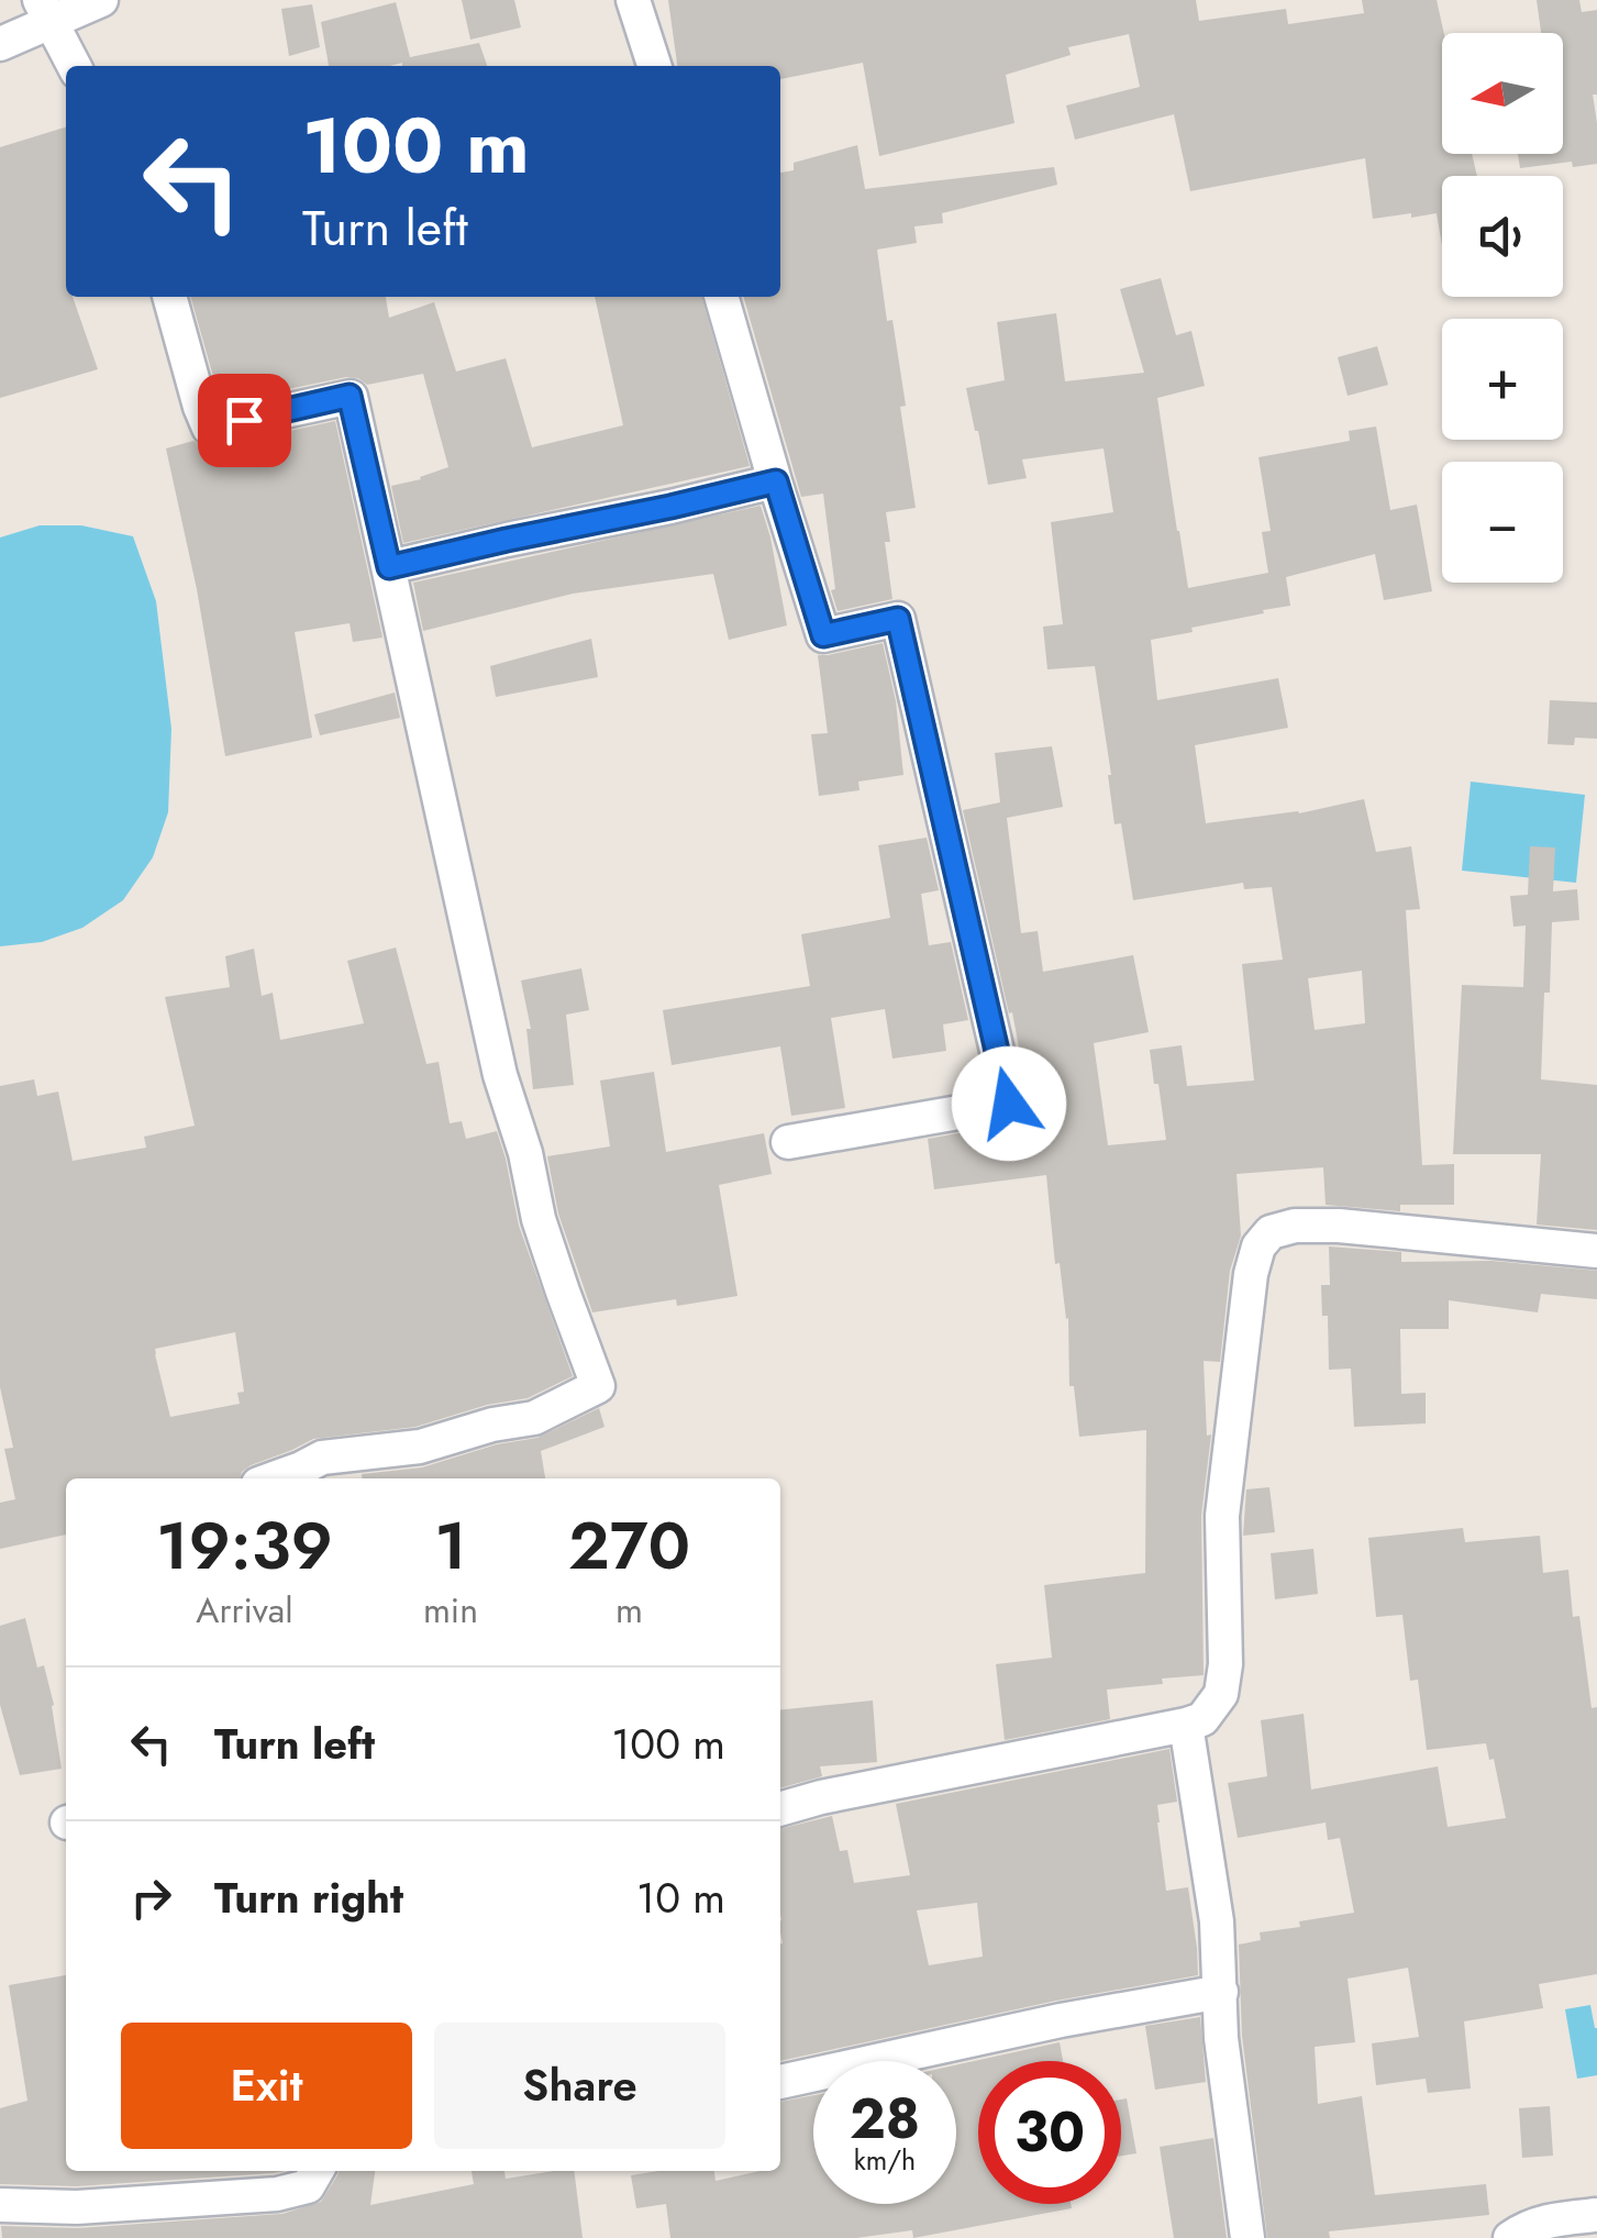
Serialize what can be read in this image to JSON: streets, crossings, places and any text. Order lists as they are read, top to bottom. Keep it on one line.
{"north":"left","page":{"map_buttons":["+","−"],"turn":["100 m","Turn left"],"eta":["19:39","Arrival","1","min","270","m"],"list":[{"name":"Turn left","value":"100 m"},{"name":"Turn right","value":"10 m"}],"buttons":["Exit","Share"],"speed":"28 km/h","limit":"30"}}
